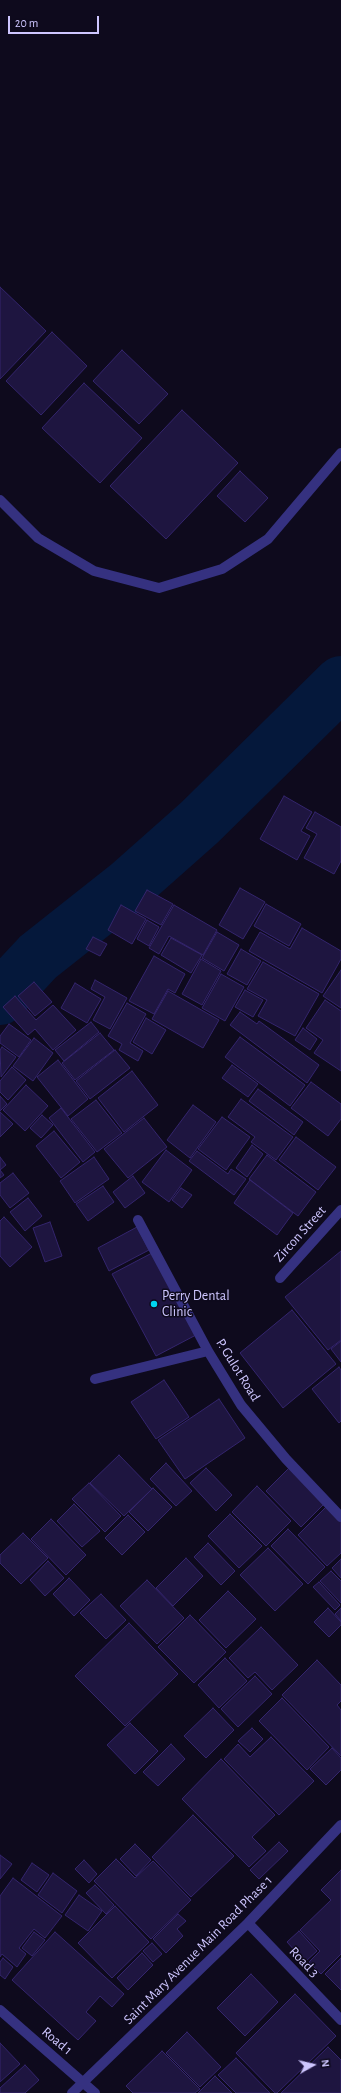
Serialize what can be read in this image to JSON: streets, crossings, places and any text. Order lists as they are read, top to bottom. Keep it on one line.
{"streets":{"street":["Zircon Street","P. Gulot Road","Saint Mary Avenue Main Road Phase 1","Road 3","Road 1"]},"crossings":[["Saint Mary Avenue Main Road Phase 1","Road 3"],["Saint Mary Avenue Main Road Phase 1","Road 1"]],"places":["Perry Dental Clinic"],"scale_bar":"20 m","north":"right"}
